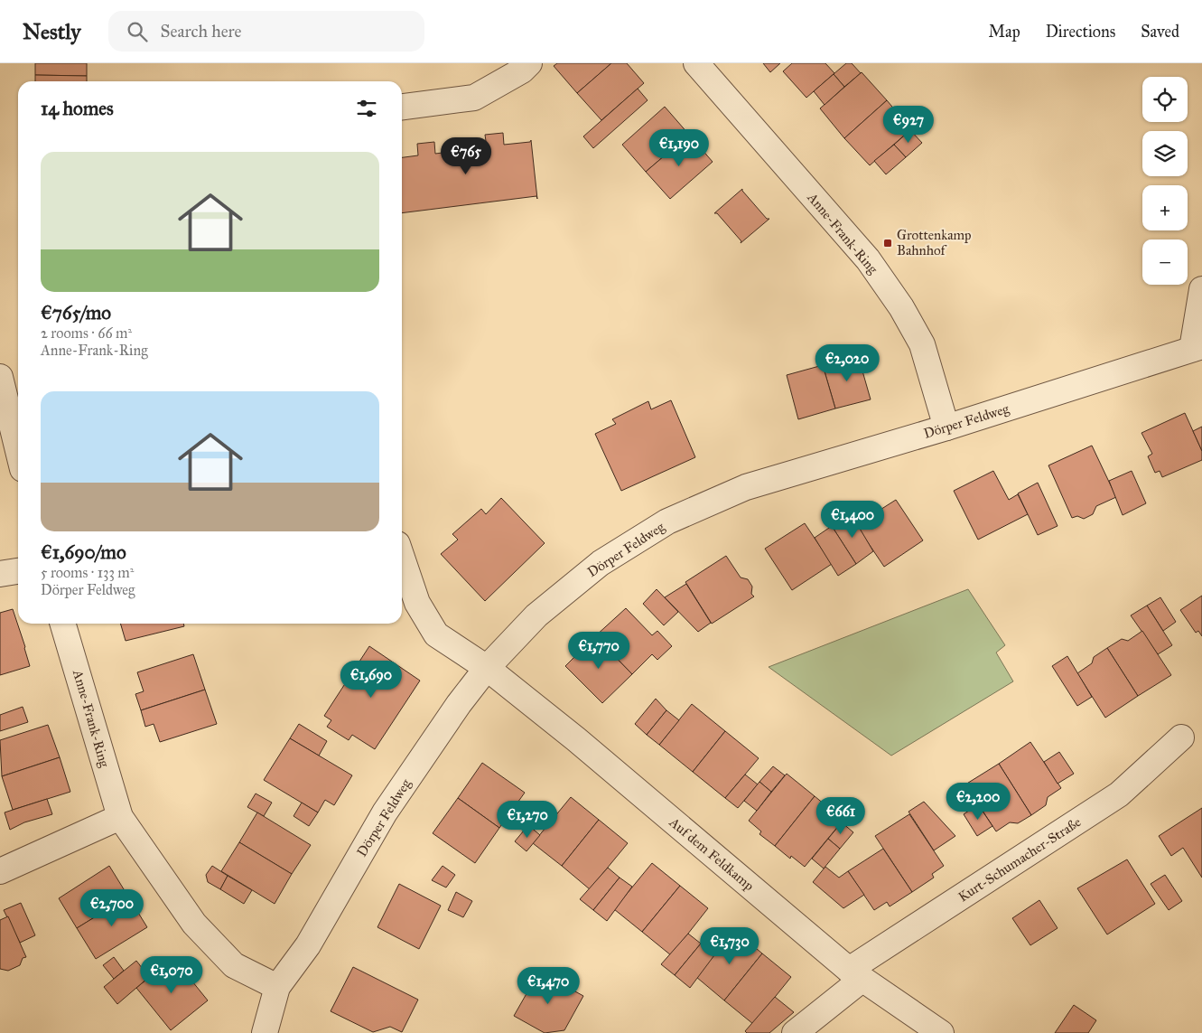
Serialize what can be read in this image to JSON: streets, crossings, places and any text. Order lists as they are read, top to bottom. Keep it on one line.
{"streets":{"street":["Anne-Frank-Ring","Dörper Feldweg","Auf dem Feldkamp","Kurt-Schumacher-Straße"]},"crossings":[["Anne-Frank-Ring","Dörper Feldweg"],["Dörper Feldweg","Auf dem Feldkamp"],["Auf dem Feldkamp","Kurt-Schumacher-Straße"]],"places":{"transit":["Grottenkamp Bahnhof"]},"page":{"header":"Nestly","search":"Search here","nav":["Map","Directions","Saved"],"map_buttons":["+","−"],"heading":"14 homes","price":["€927","€1,190","€765","€2,020","€1,400","€1,770","€1,690","€2,200","€661","€1,270","€2,700","€1,730","€1,070","€1,470"],"list":[{"name":"€765/mo","note":"2 rooms · 66 m² · Anne-Frank-Ring"},{"name":"€1,690/mo","note":"5 rooms · 133 m² · Dörper Feldweg"}]}}
